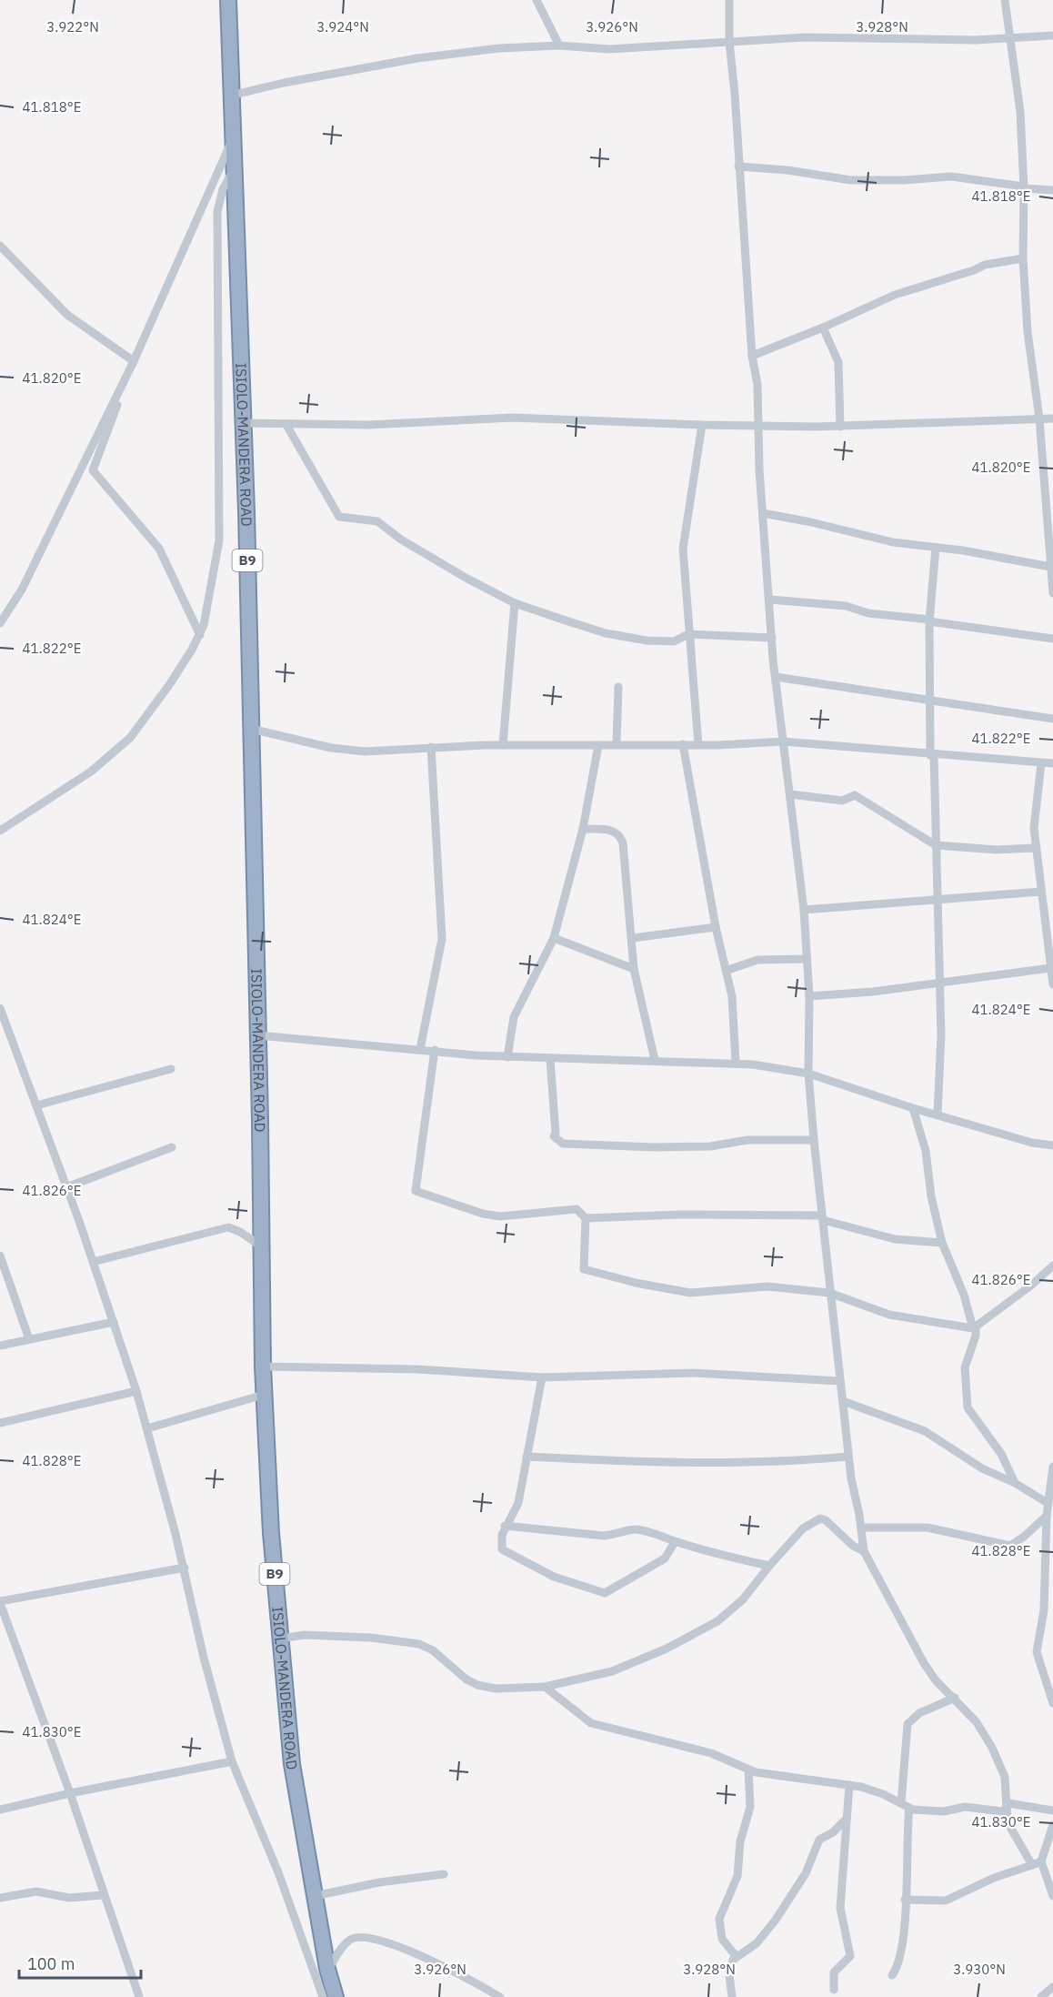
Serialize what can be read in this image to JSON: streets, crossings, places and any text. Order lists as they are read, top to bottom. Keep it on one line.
{"streets":{"highway":["ISIOLO-MANDERA ROAD","B9"]},"scale_bar":"100 m","coordinates":["3.922°N","3.924°N","3.926°N","3.928°N","41.818°E","41.820°E","41.822°E","41.824°E","41.826°E","41.828°E","41.830°E","3.930°N"]}
